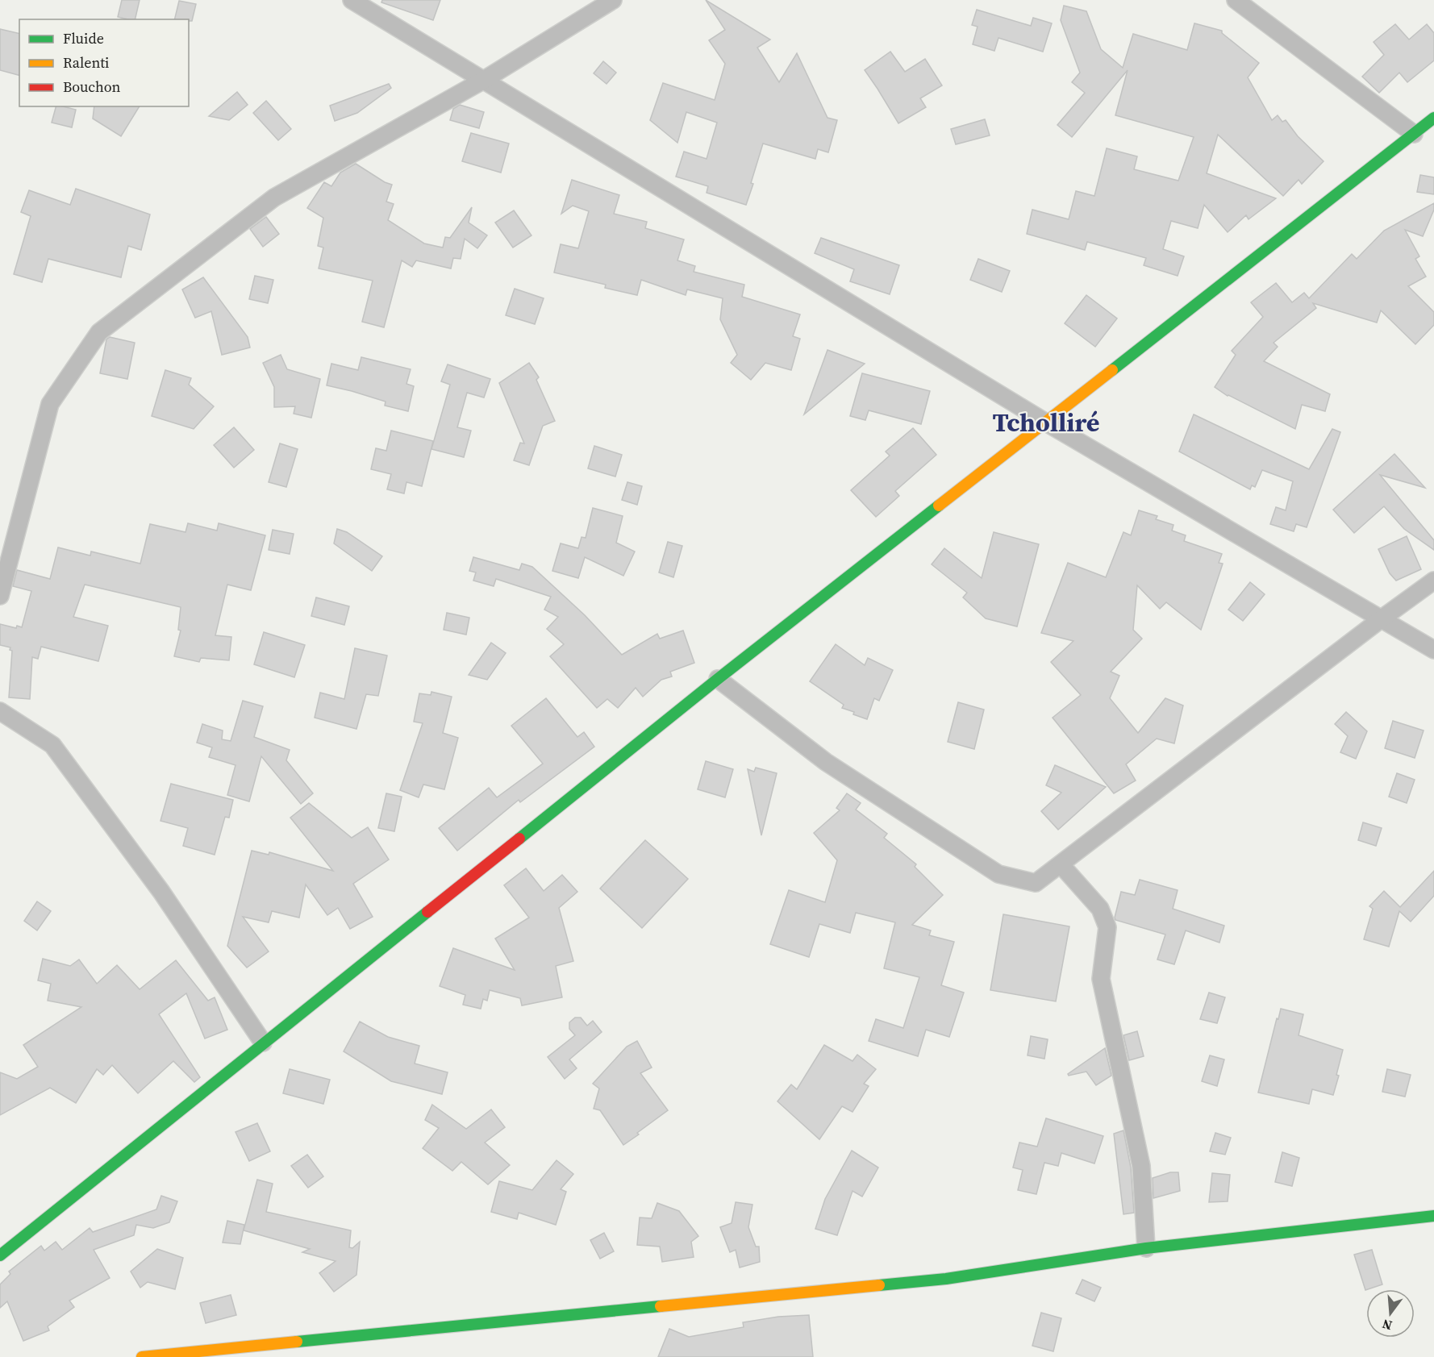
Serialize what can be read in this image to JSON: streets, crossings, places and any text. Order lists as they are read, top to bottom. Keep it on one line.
{"districts":["Tcholliré"],"legend":["Fluide","Ralenti","Bouchon"],"north":"bottom"}
